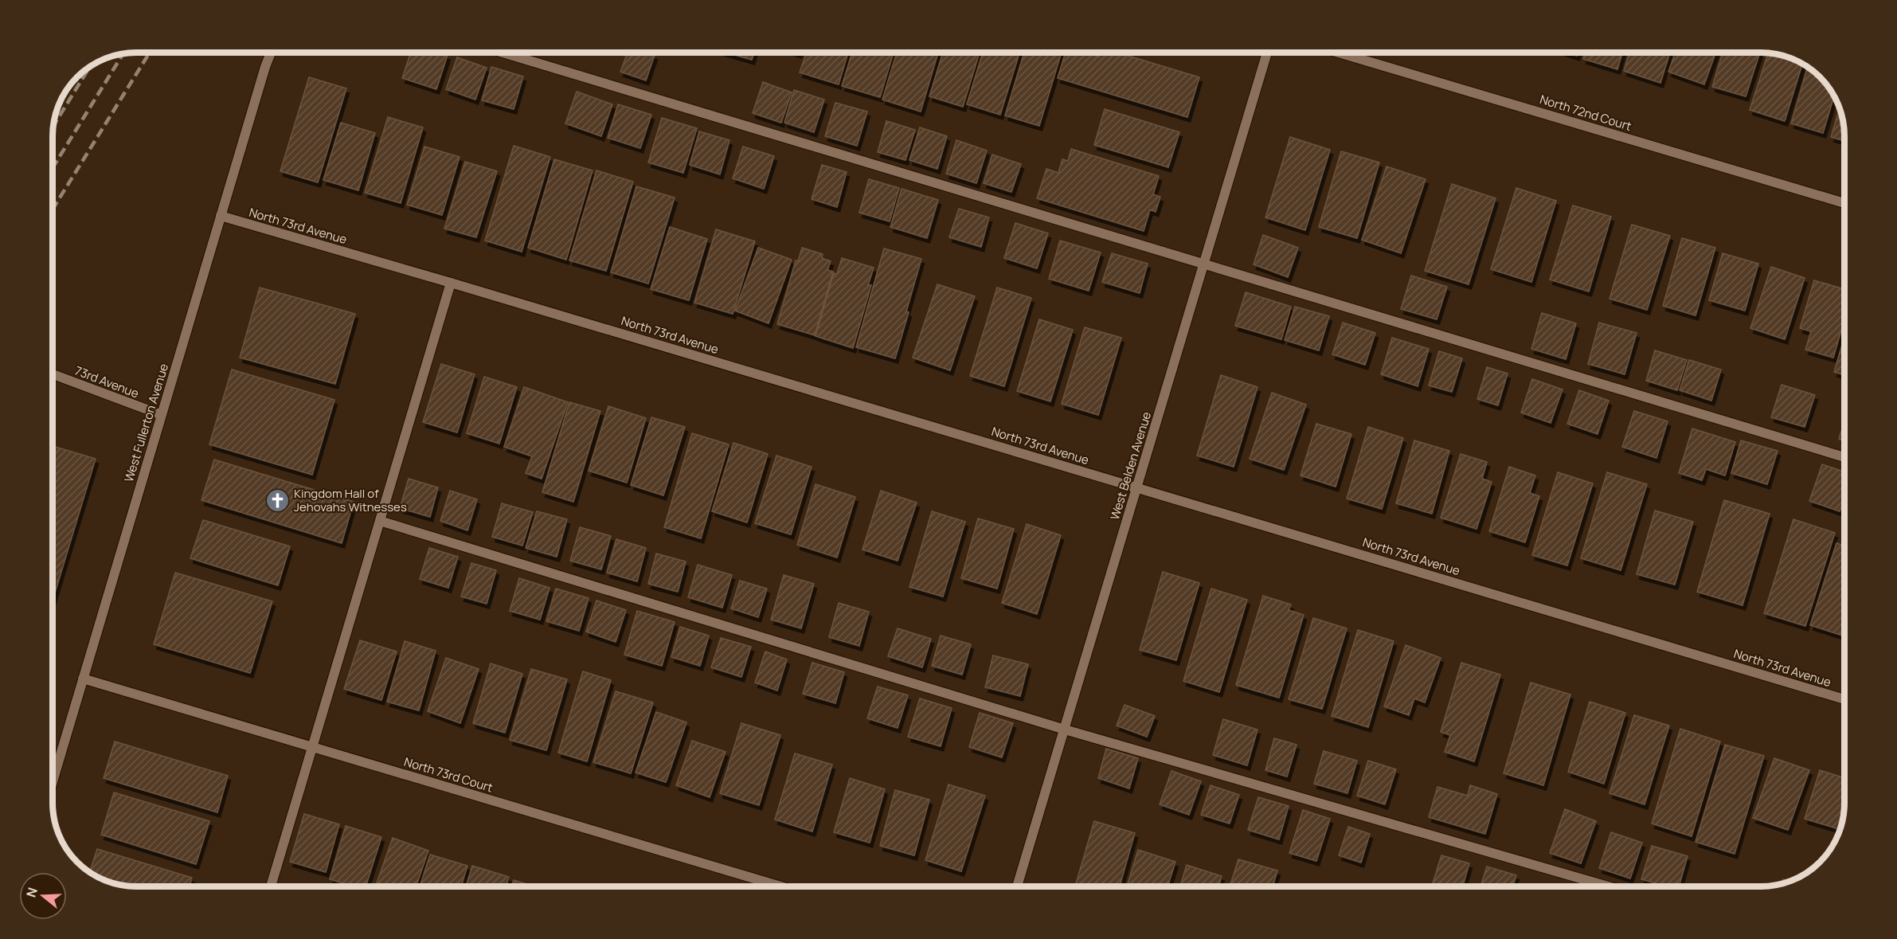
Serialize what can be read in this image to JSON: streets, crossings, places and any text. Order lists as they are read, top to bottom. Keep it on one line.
{"streets":{"street":["North 72nd Court","North 73rd Avenue","73rd Avenue","West Fullerton Avenue","West Belden Avenue","North 73rd Court"]},"crossings":[["North 73rd Avenue","West Fullerton Avenue"],["North 73rd Avenue","West Belden Avenue"],["73rd Avenue","West Fullerton Avenue"],["West Fullerton Avenue","North 73rd Court"]],"places":{"church":["Kingdom Hall of Jehovahs Witnesses"]},"north":"left"}
